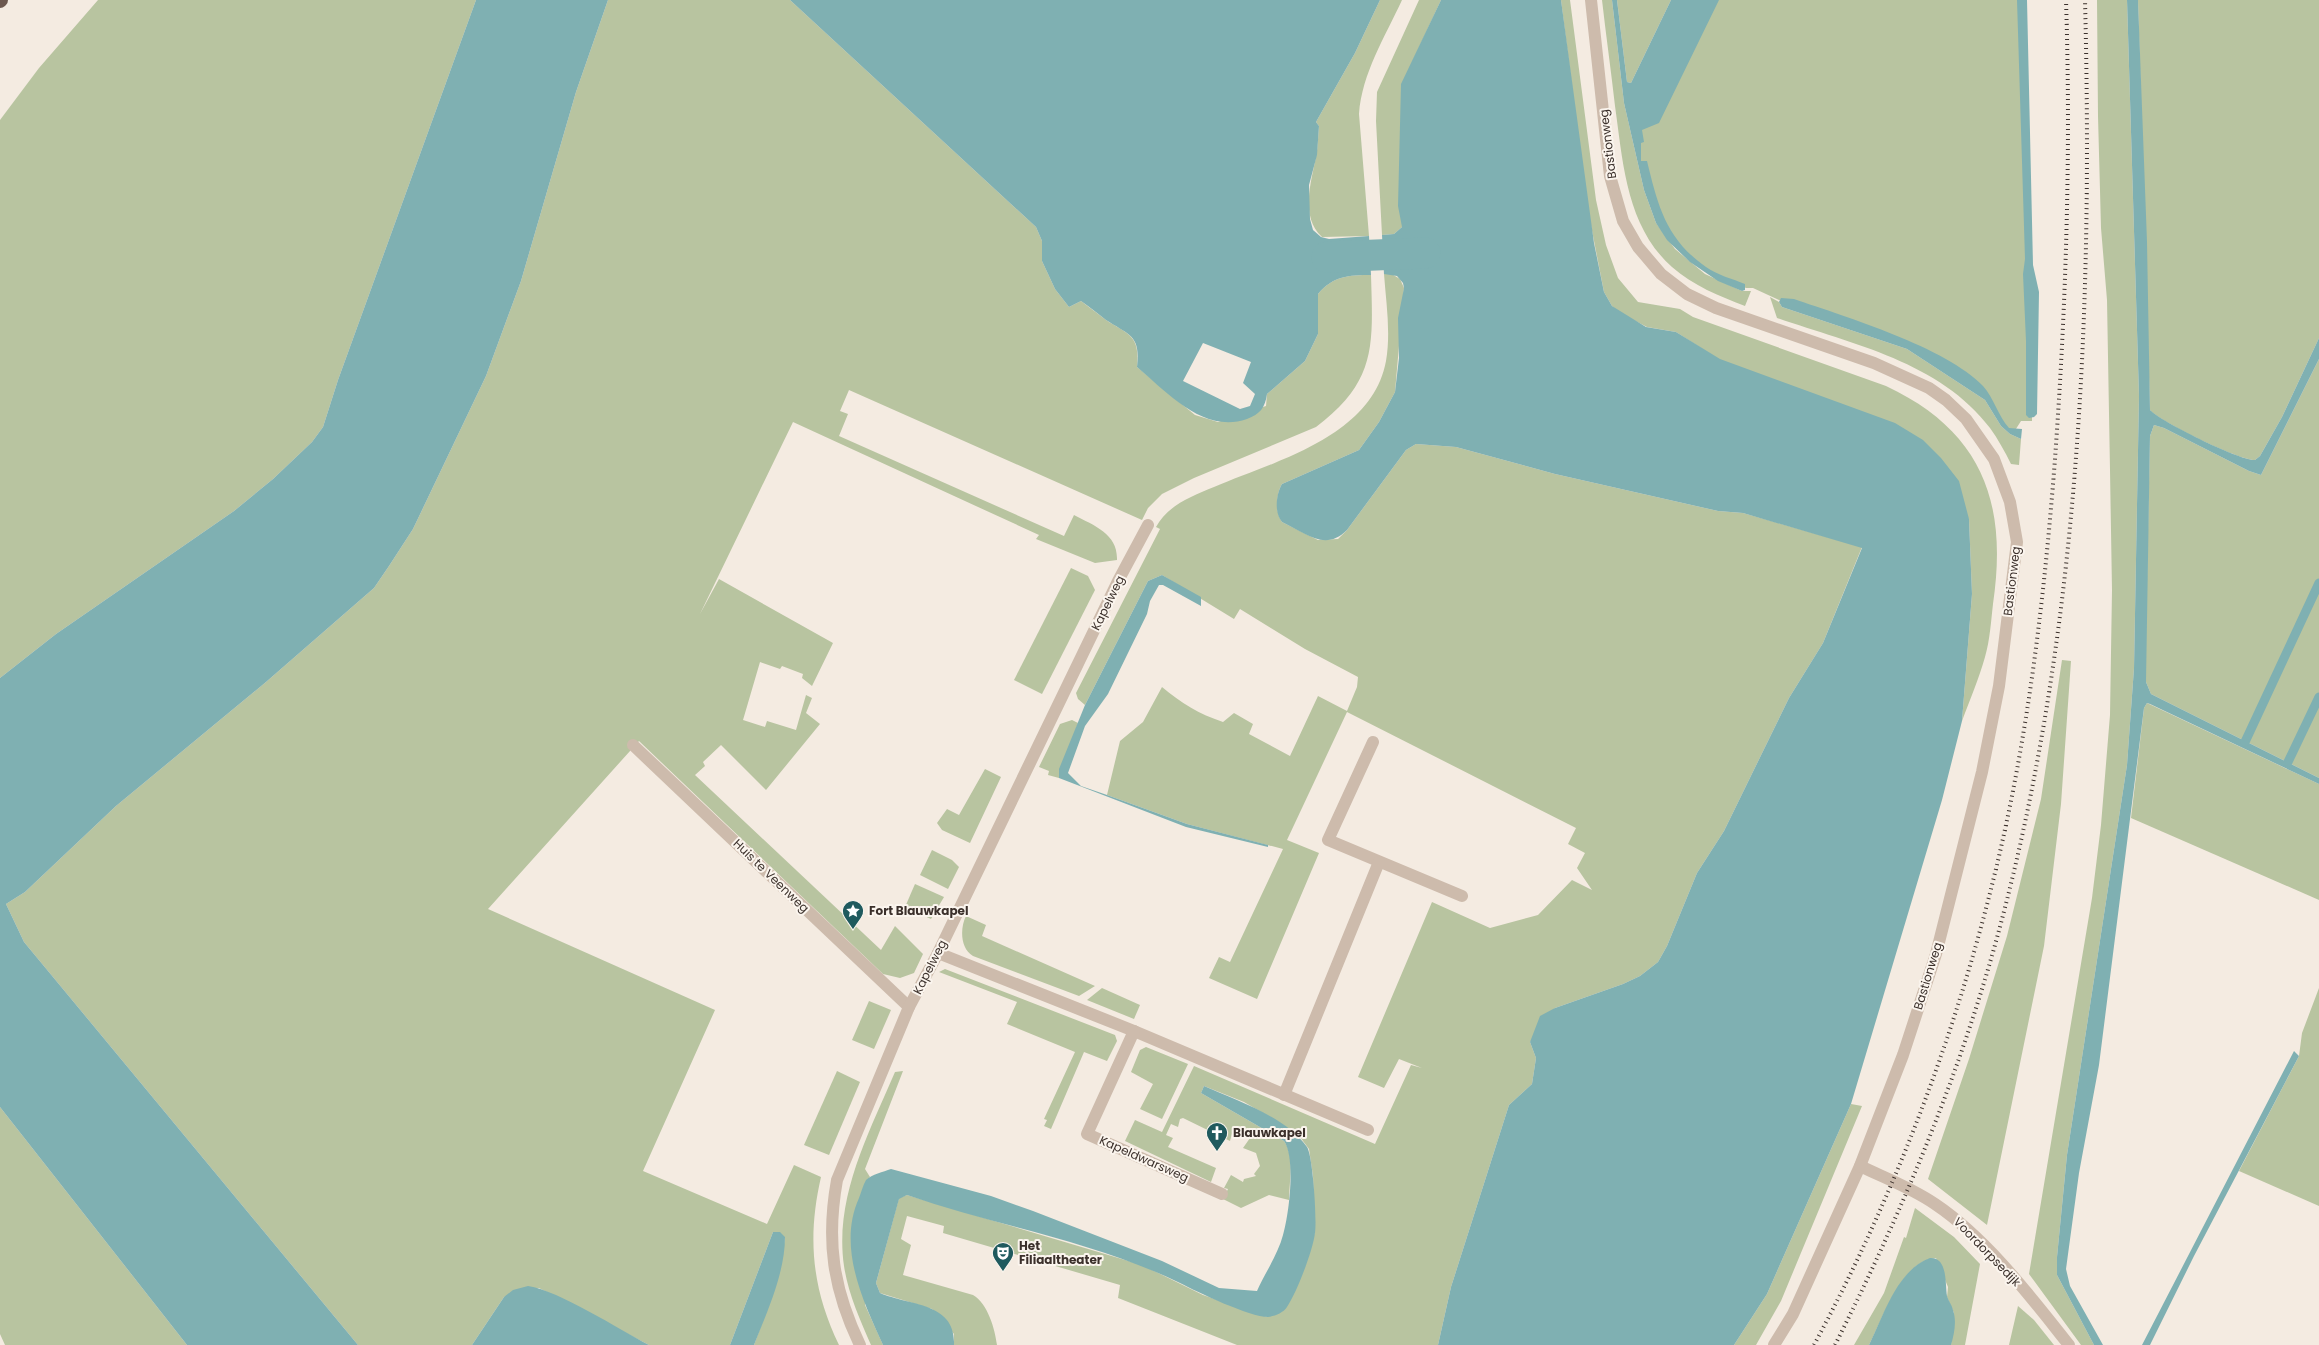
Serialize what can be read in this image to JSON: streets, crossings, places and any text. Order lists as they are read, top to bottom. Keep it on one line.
{"streets":{"street":["Bastionweg","Kapelweg","Huis te Veenweg","Kapeldwarsweg","Voordorpsedijk"]},"crossings":[["Bastionweg","Voordorpsedijk"],["Kapelweg","Huis te Veenweg"]],"places":{"place":["Fort Blauwkapel"],"church":["Blauwkapel"],"theatre":["Het Filiaaltheater"]}}
